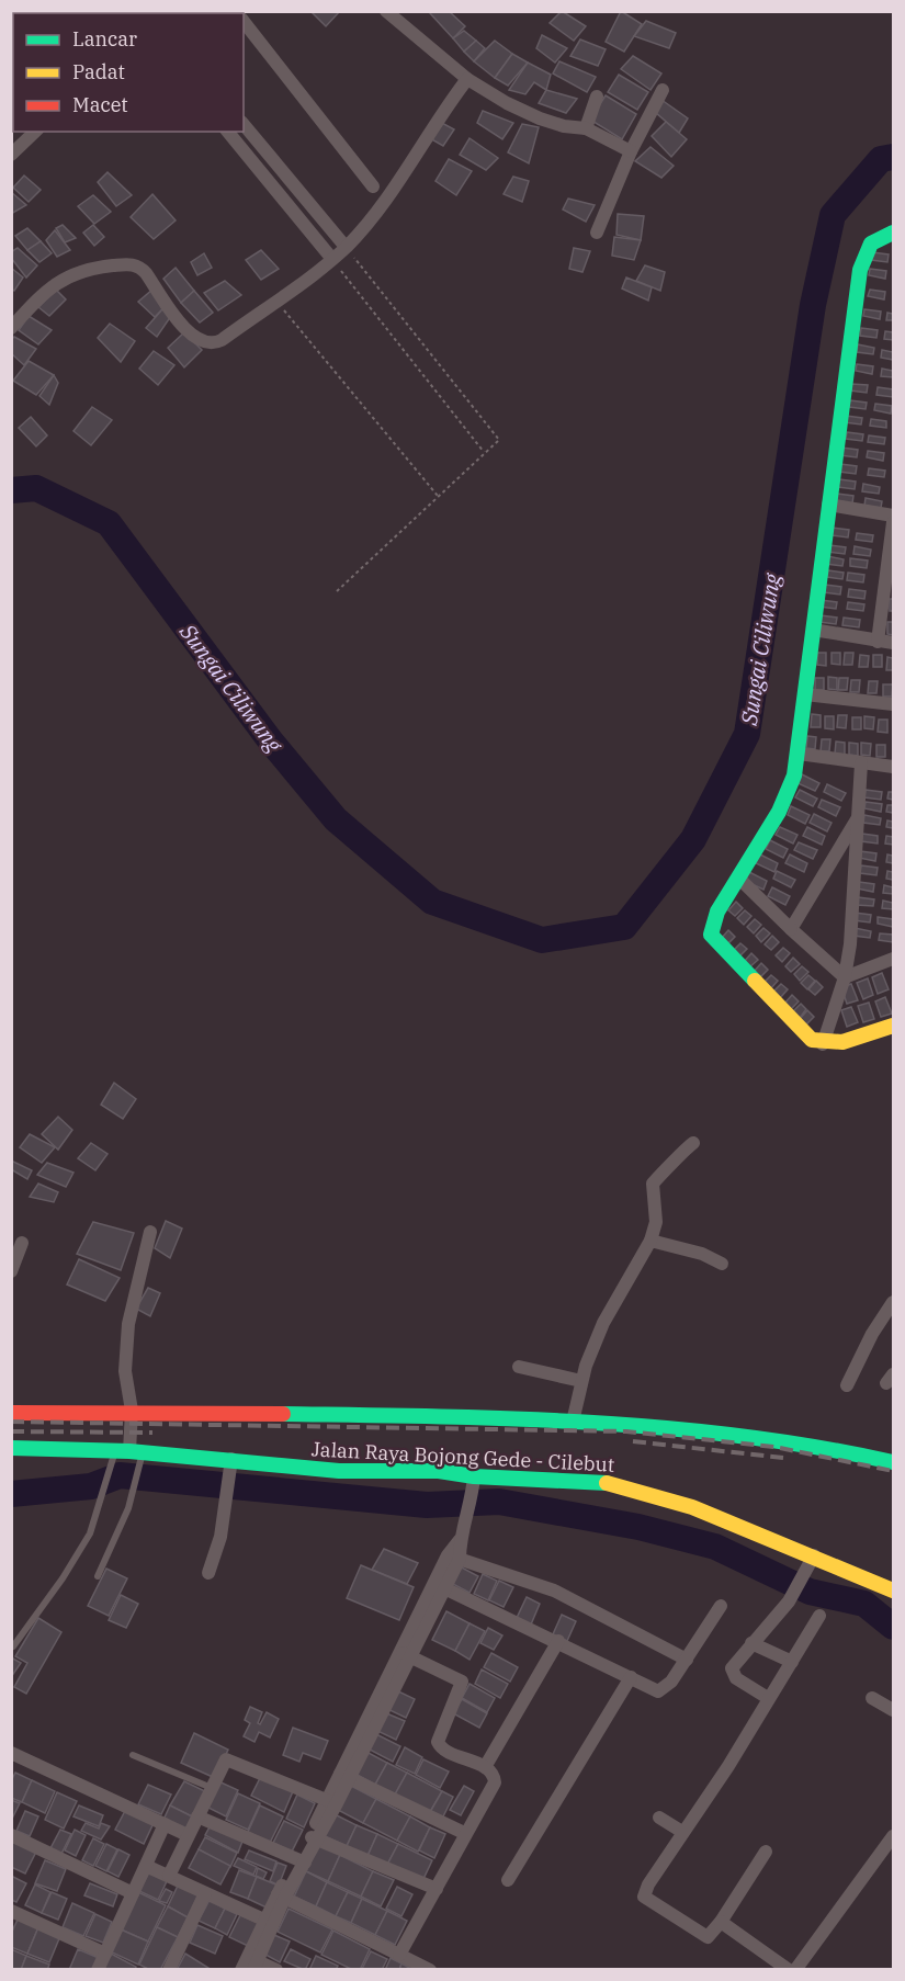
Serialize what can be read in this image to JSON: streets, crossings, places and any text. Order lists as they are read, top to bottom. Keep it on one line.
{"streets":{"street":["Jalan Raya Bojong Gede - Cilebut"]},"water":["Sungai Ciliwung"],"legend":["Lancar","Padat","Macet"]}
